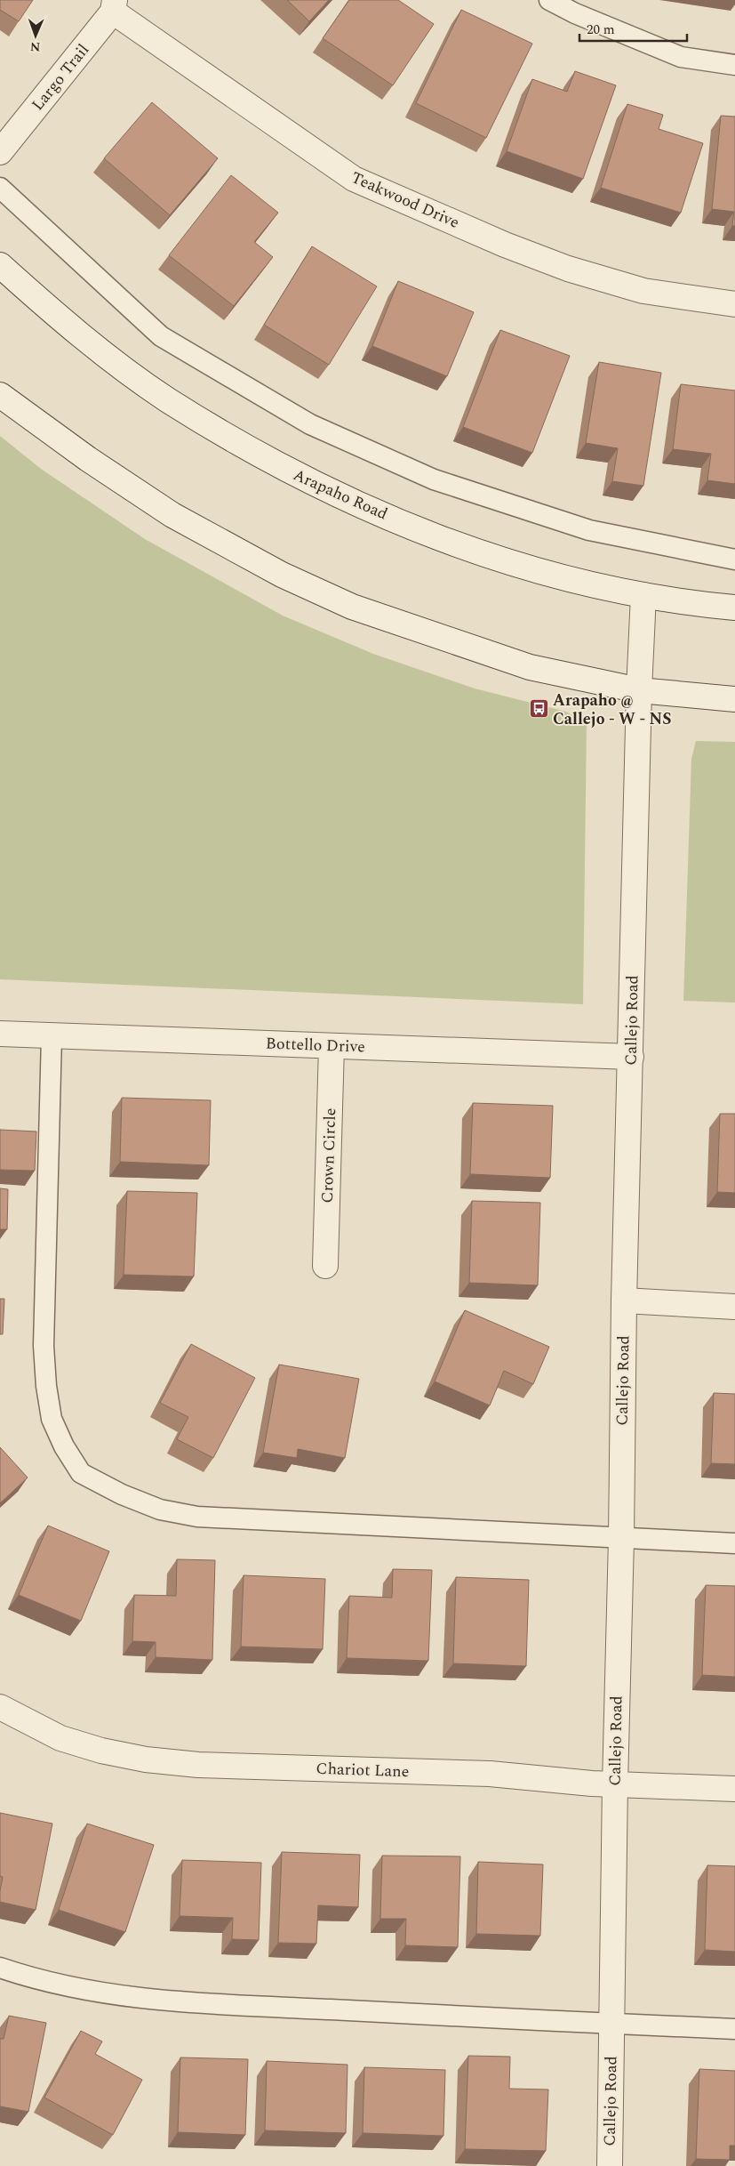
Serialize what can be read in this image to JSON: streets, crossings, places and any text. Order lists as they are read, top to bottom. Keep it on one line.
{"streets":{"street":["Largo Trail","Teakwood Drive","Arapaho Road","Callejo Road","Bottello Drive","Crown Circle","Chariot Lane"]},"crossings":[["Largo Trail","Teakwood Drive"],["Arapaho Road","Callejo Road"],["Callejo Road","Bottello Drive"],["Callejo Road","Chariot Lane"],["Bottello Drive","Crown Circle"]],"places":{"bus stop":["Arapaho @ Callejo - W - NS"]},"scale_bar":"20 m","north":"bottom"}
